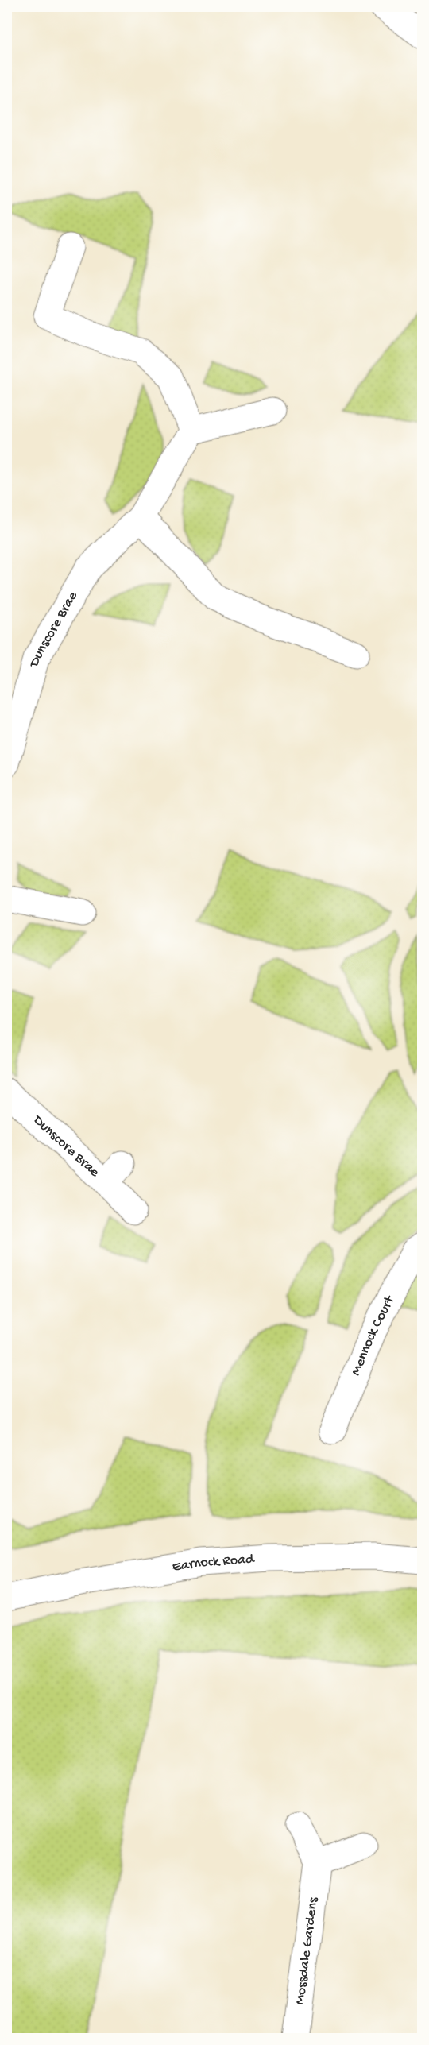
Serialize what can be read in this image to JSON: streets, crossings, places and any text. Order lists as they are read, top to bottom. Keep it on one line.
{"streets":{"street":["Dunscore Brae","Mennock Court","Earnock Road","Mossdale Gardens"]}}
